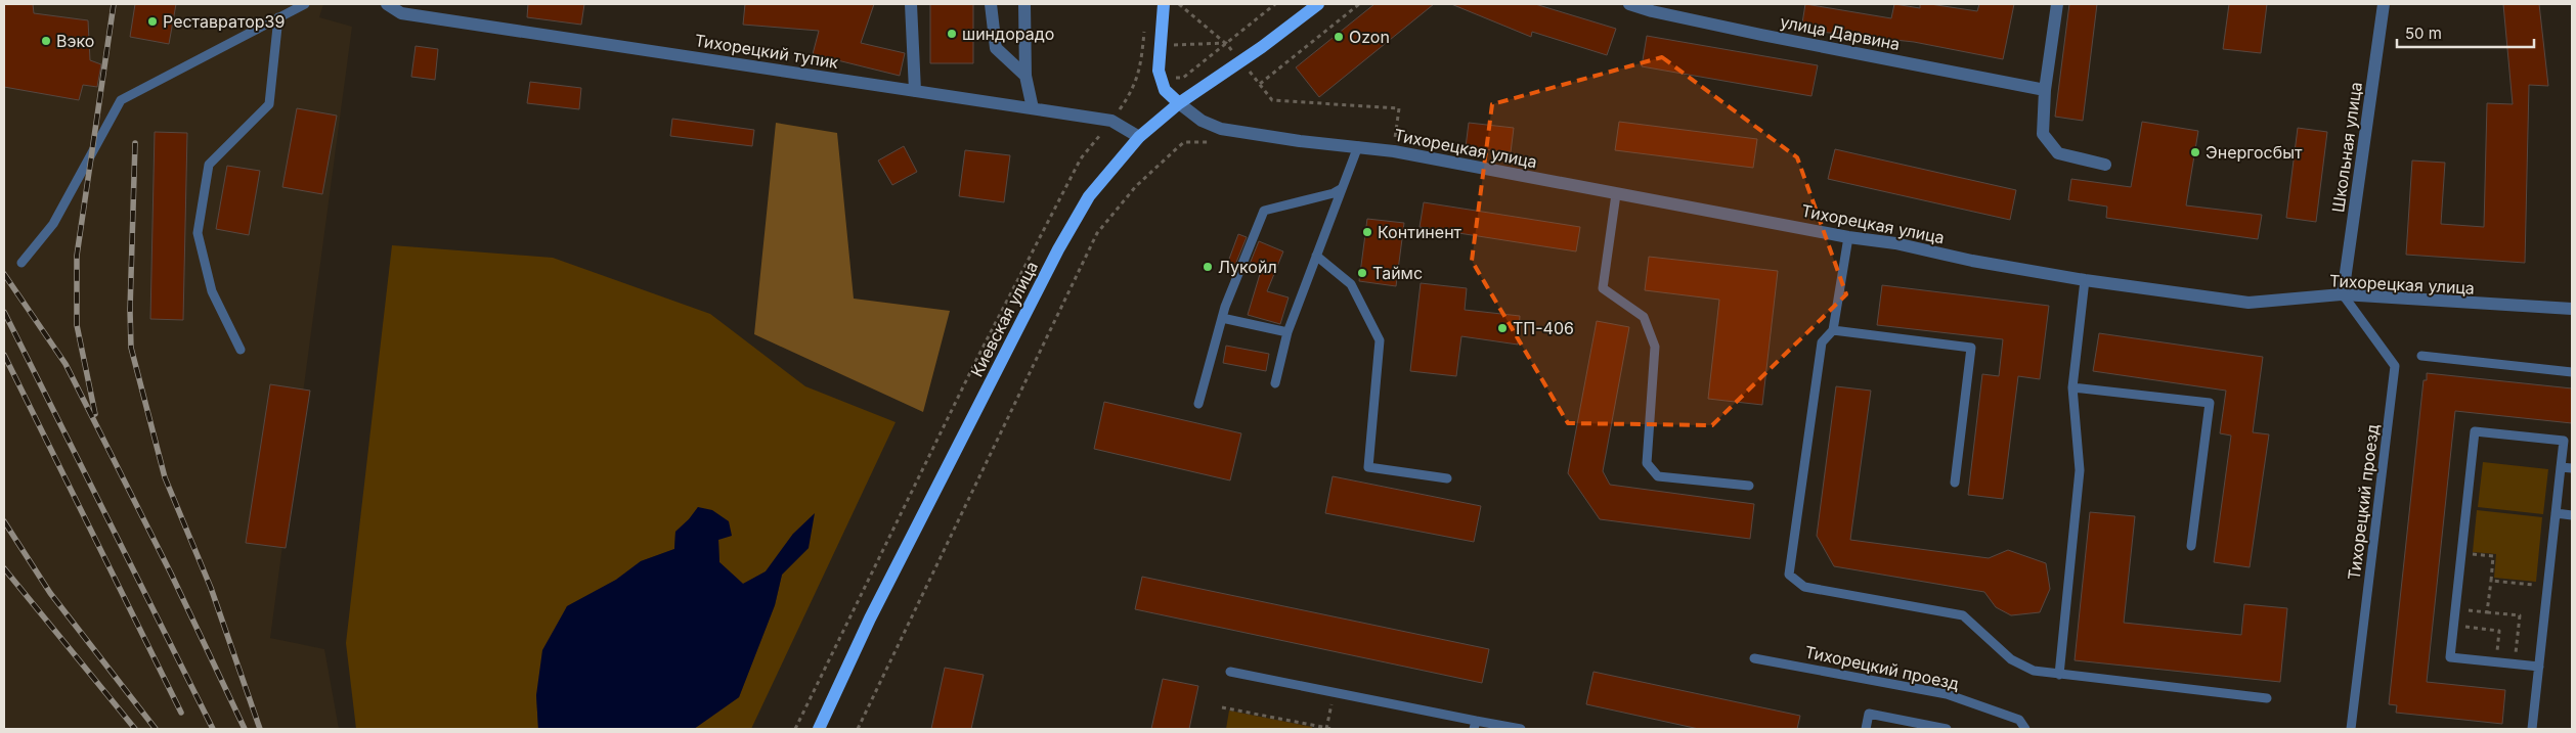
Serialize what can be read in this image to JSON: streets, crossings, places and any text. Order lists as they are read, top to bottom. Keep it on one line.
{"streets":{"main road":["Киевская улица"],"street":["улица Дарвина","Тихорецкий тупик","Школьная улица","Тихорецкая улица"],"lane":["Тихорецкий проезд"]},"crossings":[["Тихорецкий тупик","Киевская улица"],["Школьная улица","Тихорецкая улица"],["Школьная улица","Тихорецкий проезд"],["Тихорецкая улица","Киевская улица"],["Тихорецкая улица","Тихорецкий проезд"]],"places":["Реставратор39","шиндорадо","Ozon","Вэко","Энергосбыт","Континент","Лукойл","Таймс","ТП-406"],"scale_bar":"50 m"}
